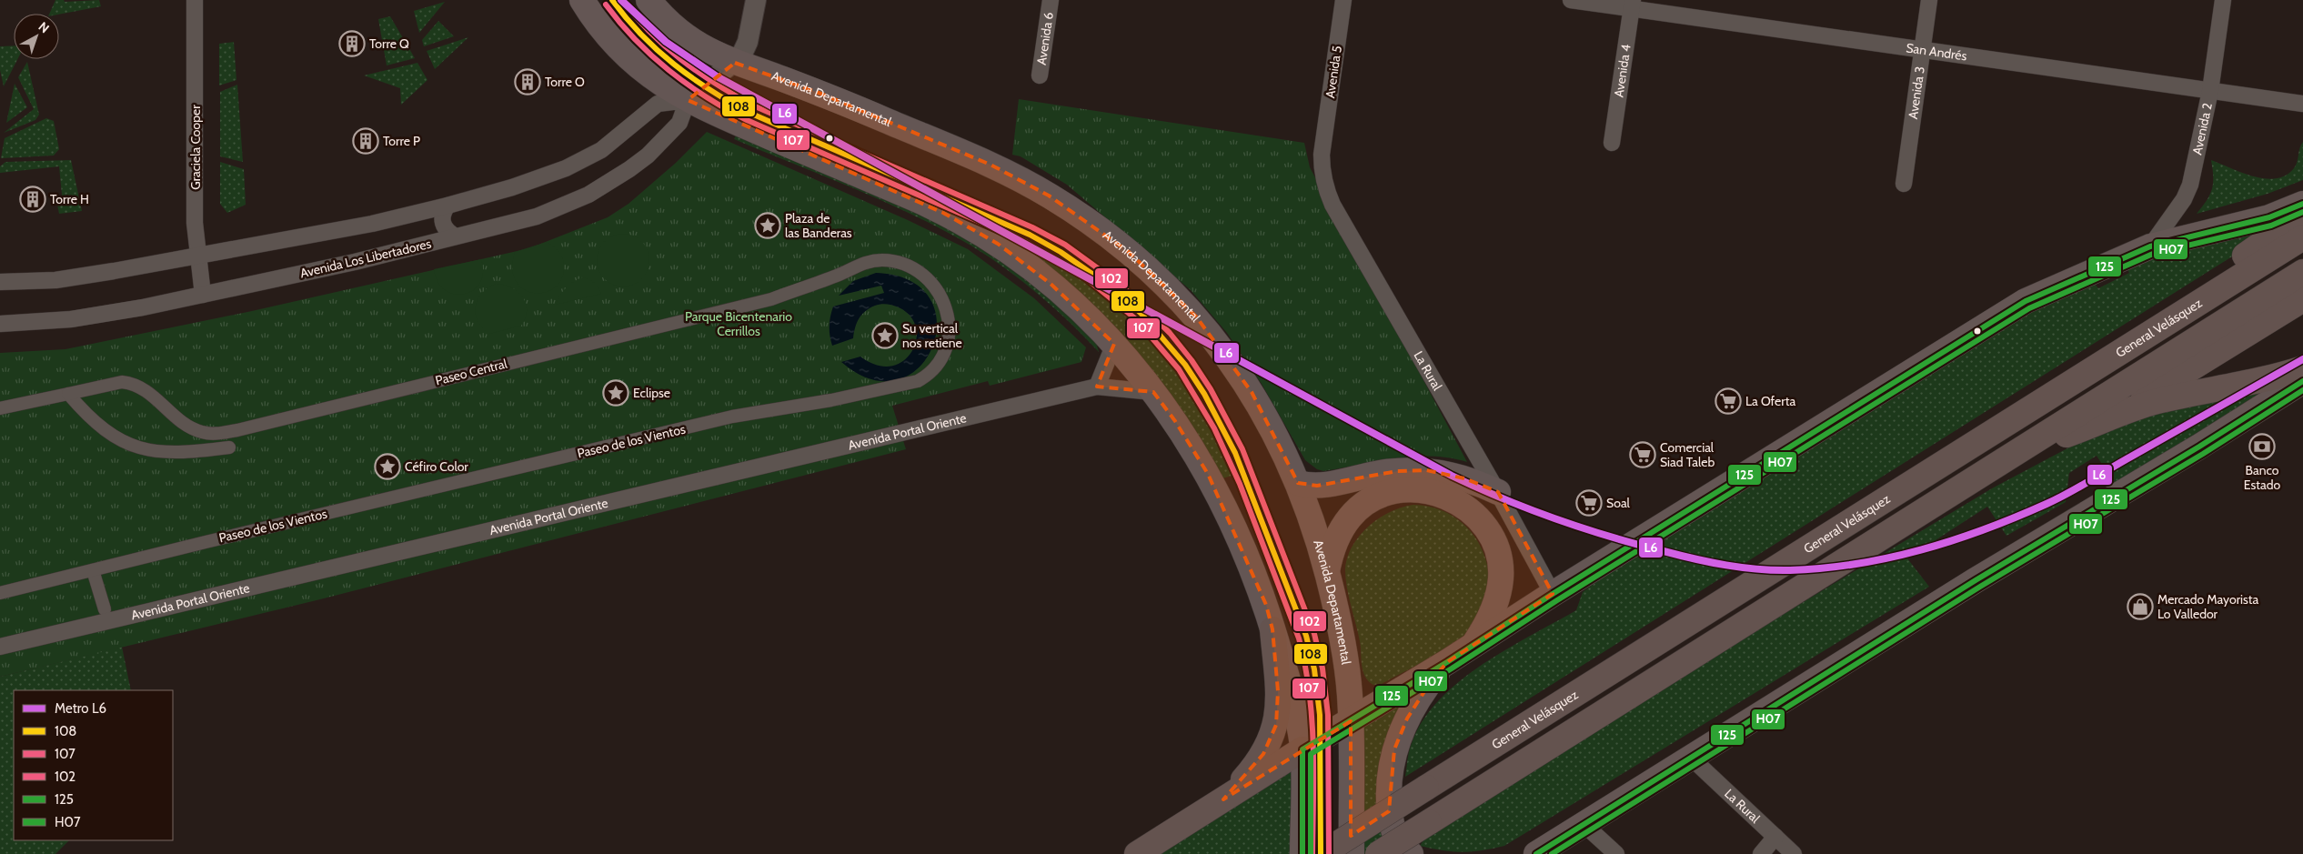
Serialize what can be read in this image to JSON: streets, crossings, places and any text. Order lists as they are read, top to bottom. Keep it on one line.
{"streets":{"highway":["General Velásquez"],"main road":["Avenida Departamental"],"street":["Avenida 6","San Andrés","Avenida 4","Avenida 5","Avenida 3","Avenida 2","Graciela Cooper","Avenida Los Libertadores","La Rural","Paseo Central","Avenida Portal Oriente","Paseo de los Vientos"]},"crossings":[["San Andrés","Avenida 4"],["San Andrés","Avenida 3"],["San Andrés","Avenida 2"],["Avenida 5","La Rural"],["Graciela Cooper","Avenida Los Libertadores"],["Paseo Central","Paseo de los Vientos"]],"parks":["Parque Bicentenario Cerrillos"],"places":{"building":["Torre Q","Torre O","Torre P","Torre H"],"place":["Plaza de las Banderas","Su vertical nos retiene","Eclipse","Céfiro Color"],"supermarket":["La Oferta","Comercial Siad Taleb","Soal"],"bank":["Banco Estado"],"shop":["Mercado Mayorista Lo Valledor"]},"lines":["metro line L6","transit line 108","transit line 102","transit line 107","transit line 125","transit line H07"],"legend":["Metro L6","108","107","102","125","H07"],"north":"top right"}
